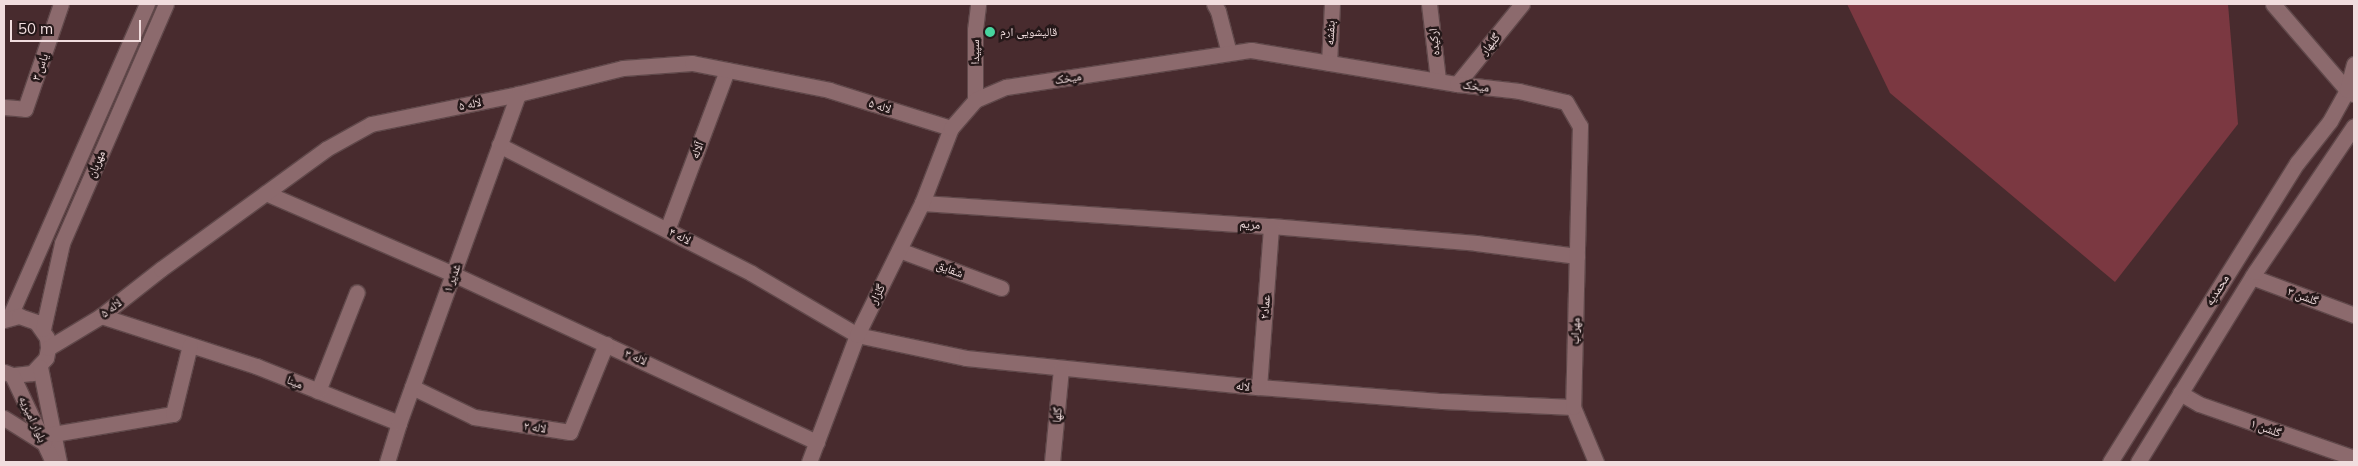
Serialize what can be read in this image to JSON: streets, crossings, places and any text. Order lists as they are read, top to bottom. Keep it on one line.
{"streets":{"street":["بنفشه","ارکیده","گلبهار","سپیدا","یاس ۳","میخک","لاله ۵","آلاله","مهربان","مریم","لاله ۴","شقایق","غدیر ۱","محمدیه","گلزار","گلشن ۳","عماد۲","مهراب","لاله ۳","مینا","لاله","گلها","بلوار امیریه","لاله ۲","گلشن ۱"]},"crossings":[["بنفشه","میخک"],["ارکیده","میخک"],["گلبهار","میخک"],["سپیدا","میخک"],["میخک","لاله ۵"],["میخک","مریم"],["میخک","گلزار"],["میخک","مهراب"],["لاله ۵","آلاله"],["لاله ۵","غدیر ۱"],["لاله ۵","گلزار"],["لاله ۵","لاله ۳"],["لاله ۵","مینا"],["آلاله","لاله ۴"],["مریم","گلزار"],["مریم","عماد۲"],["مریم","مهراب"],["لاله ۴","غدیر ۱"],["لاله ۴","گلزار"],["لاله ۴","لاله"],["شقایق","گلزار"],["غدیر ۱","لاله ۳"],["غدیر ۱","مینا"],["غدیر ۱","لاله ۲"],["محمدیه","گلشن ۳"],["محمدیه","گلشن ۱"],["گلزار","لاله ۳"],["گلزار","لاله"],["عماد۲","لاله"],["مهراب","لاله"],["لاله ۳","لاله ۲"],["لاله","گلها"]],"places":["قالیشویی ارم"],"scale_bar":"50 m"}
